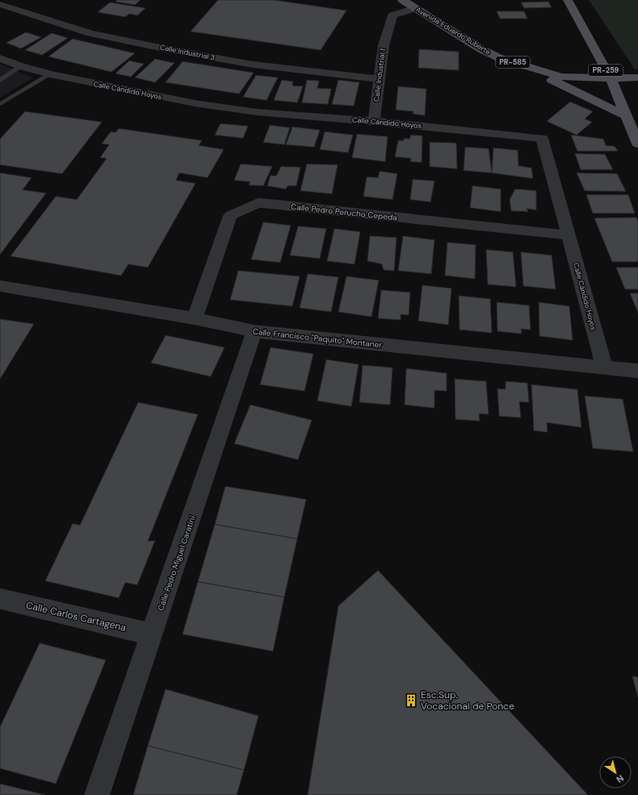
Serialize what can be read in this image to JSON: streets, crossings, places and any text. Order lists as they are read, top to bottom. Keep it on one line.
{"streets":{"main road":["Avenida Eduardo Ruberte","PR-585","PR-259"],"street":["Calle Industrial 3","Calle Industrial 1","Calle Cándido Hoyos","Calle Pedro Perucho Cepeda","Calle Francisco \"Paquito\" Montaner","Calle Pedro Miguel Caratini","Calle Carlos Cartagena"]},"crossings":[["Avenida Eduardo Ruberte","PR-259"],["Avenida Eduardo Ruberte","Calle Industrial 1"],["Calle Industrial 3","Calle Industrial 1"],["Calle Industrial 1","Calle Cándido Hoyos"],["Calle Cándido Hoyos","Calle Pedro Perucho Cepeda"],["Calle Cándido Hoyos","Calle Francisco \"Paquito\" Montaner"],["Calle Pedro Perucho Cepeda","Calle Francisco \"Paquito\" Montaner"],["Calle Francisco \"Paquito\" Montaner","Calle Pedro Miguel Caratini"],["Calle Pedro Miguel Caratini","Calle Carlos Cartagena"]],"places":{"building":["Esc.Sup. Vocacional de Ponce"]},"north":"bottom right"}
